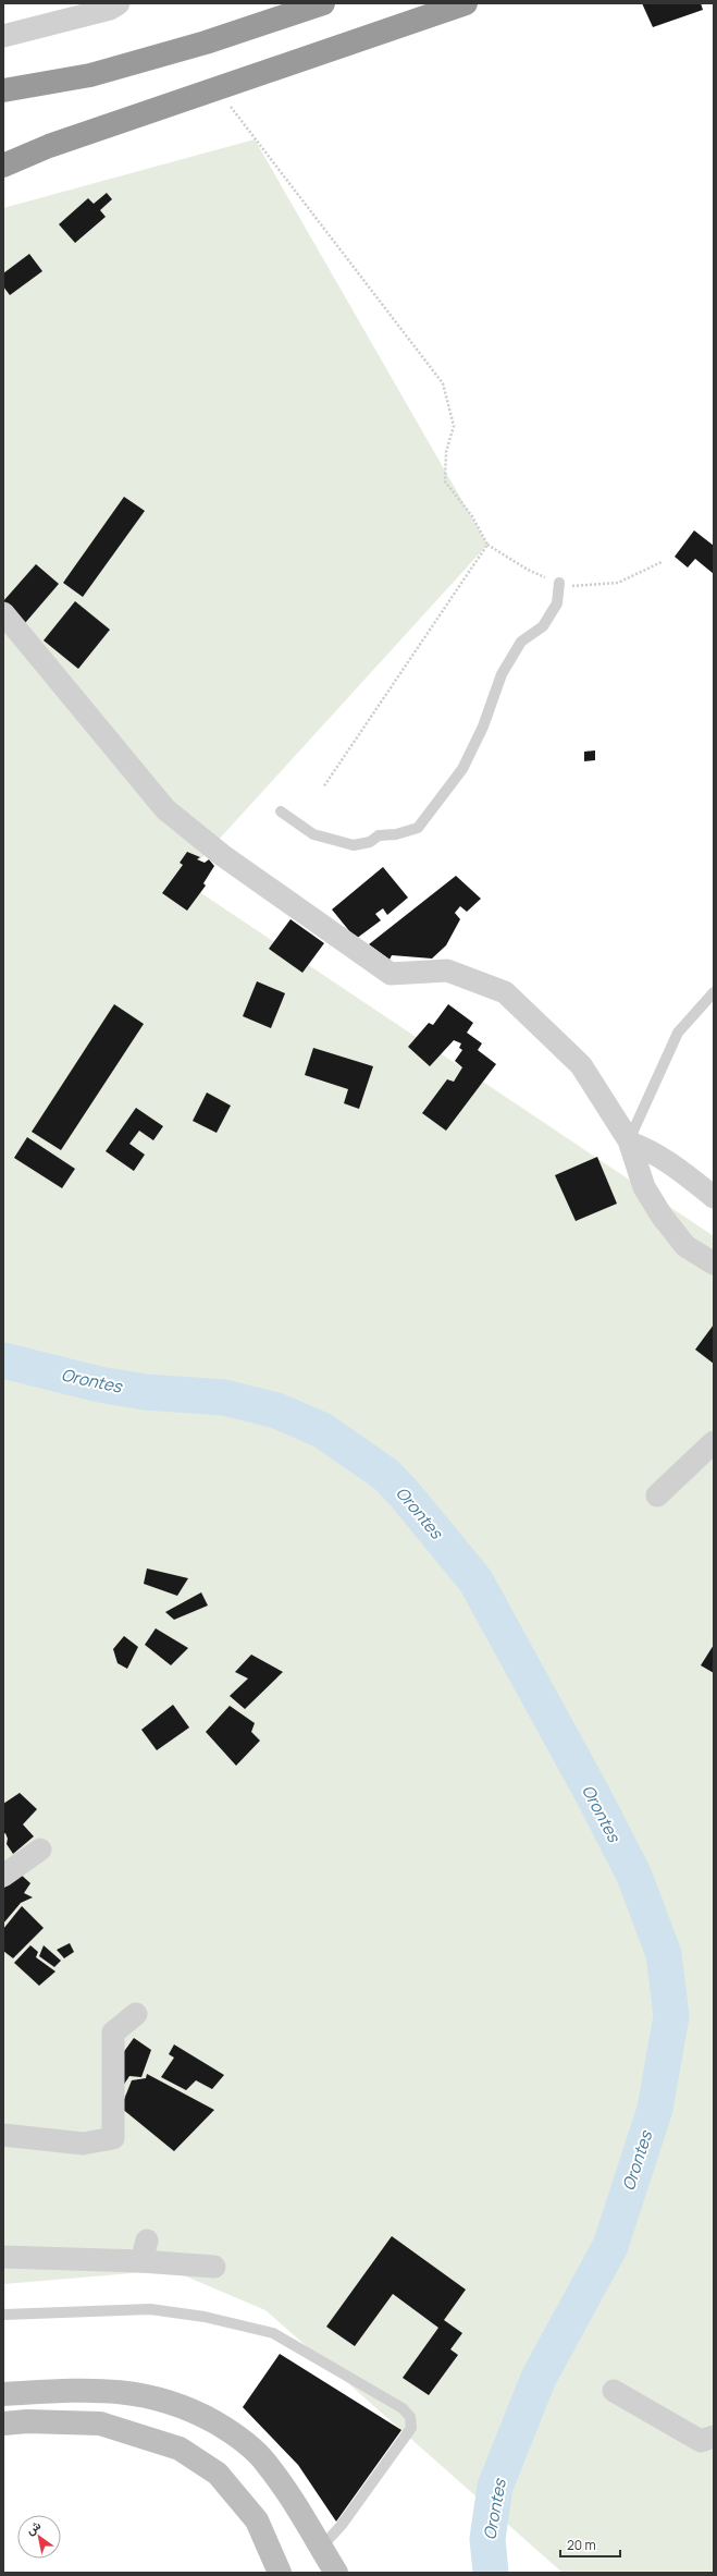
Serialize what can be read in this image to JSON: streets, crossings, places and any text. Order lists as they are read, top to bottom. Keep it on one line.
{"water":["Orontes"],"scale_bar":"20 m","north":"top left"}
